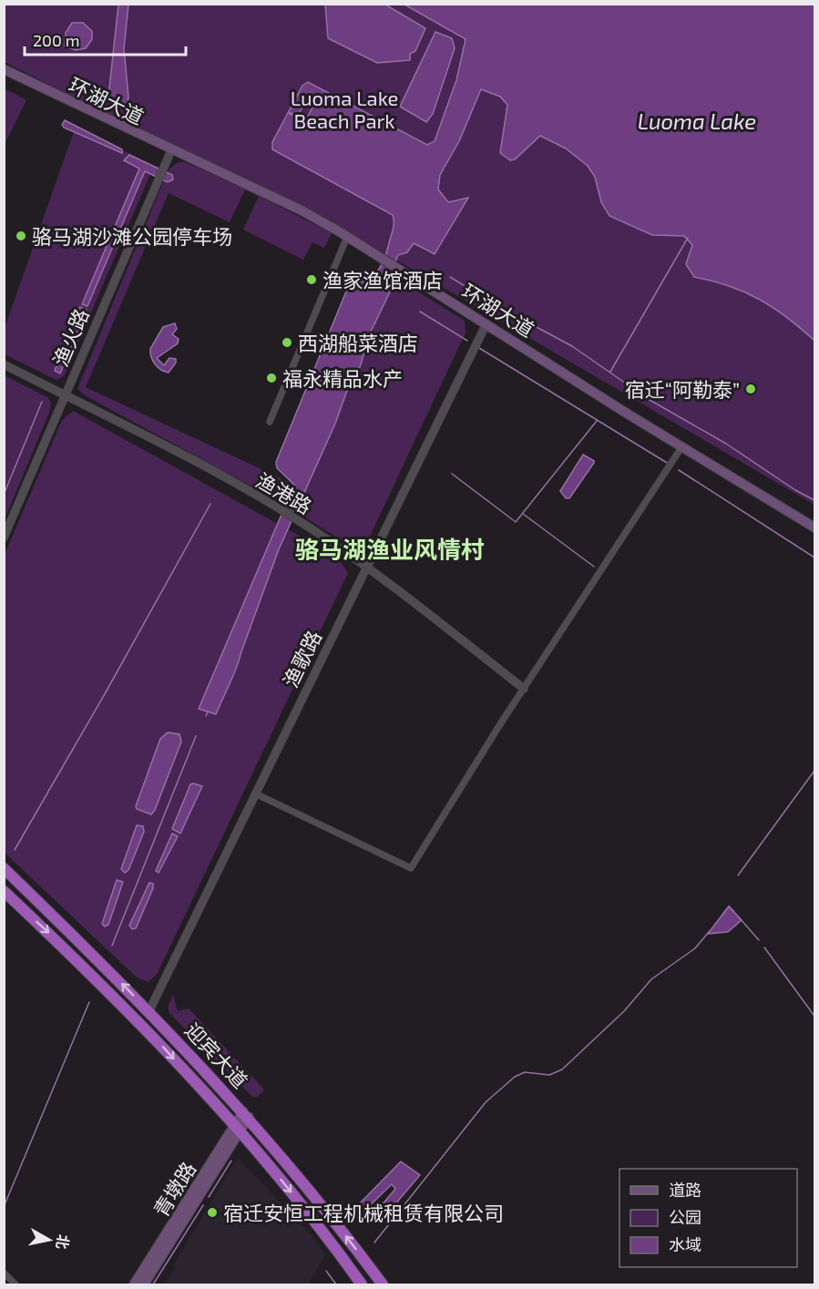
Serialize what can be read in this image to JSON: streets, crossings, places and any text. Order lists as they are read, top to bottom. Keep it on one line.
{"streets":{"highway":["迎宾大道"],"main road":["环湖大道","青墩路"],"street":["渔火路","渔港路","渔歌路"]},"crossings":[["环湖大道","渔火路"],["环湖大道","渔歌路"],["渔火路","渔港路"],["渔港路","渔歌路"],["渔歌路","迎宾大道"],["迎宾大道","青墩路"]],"districts":["骆马湖渔业风情村"],"water":["Luoma Lake"],"parks":["Luoma Lake Beach Park"],"places":["骆马湖沙滩公园停车场","渔家渔馆酒店","西湖船菜酒店","福永精品水产","宿迁“阿勒泰”","宿迁安恒工程机械租赁有限公司"],"legend":["道路","公园","水域"],"scale_bar":"200 m","north":"right"}
